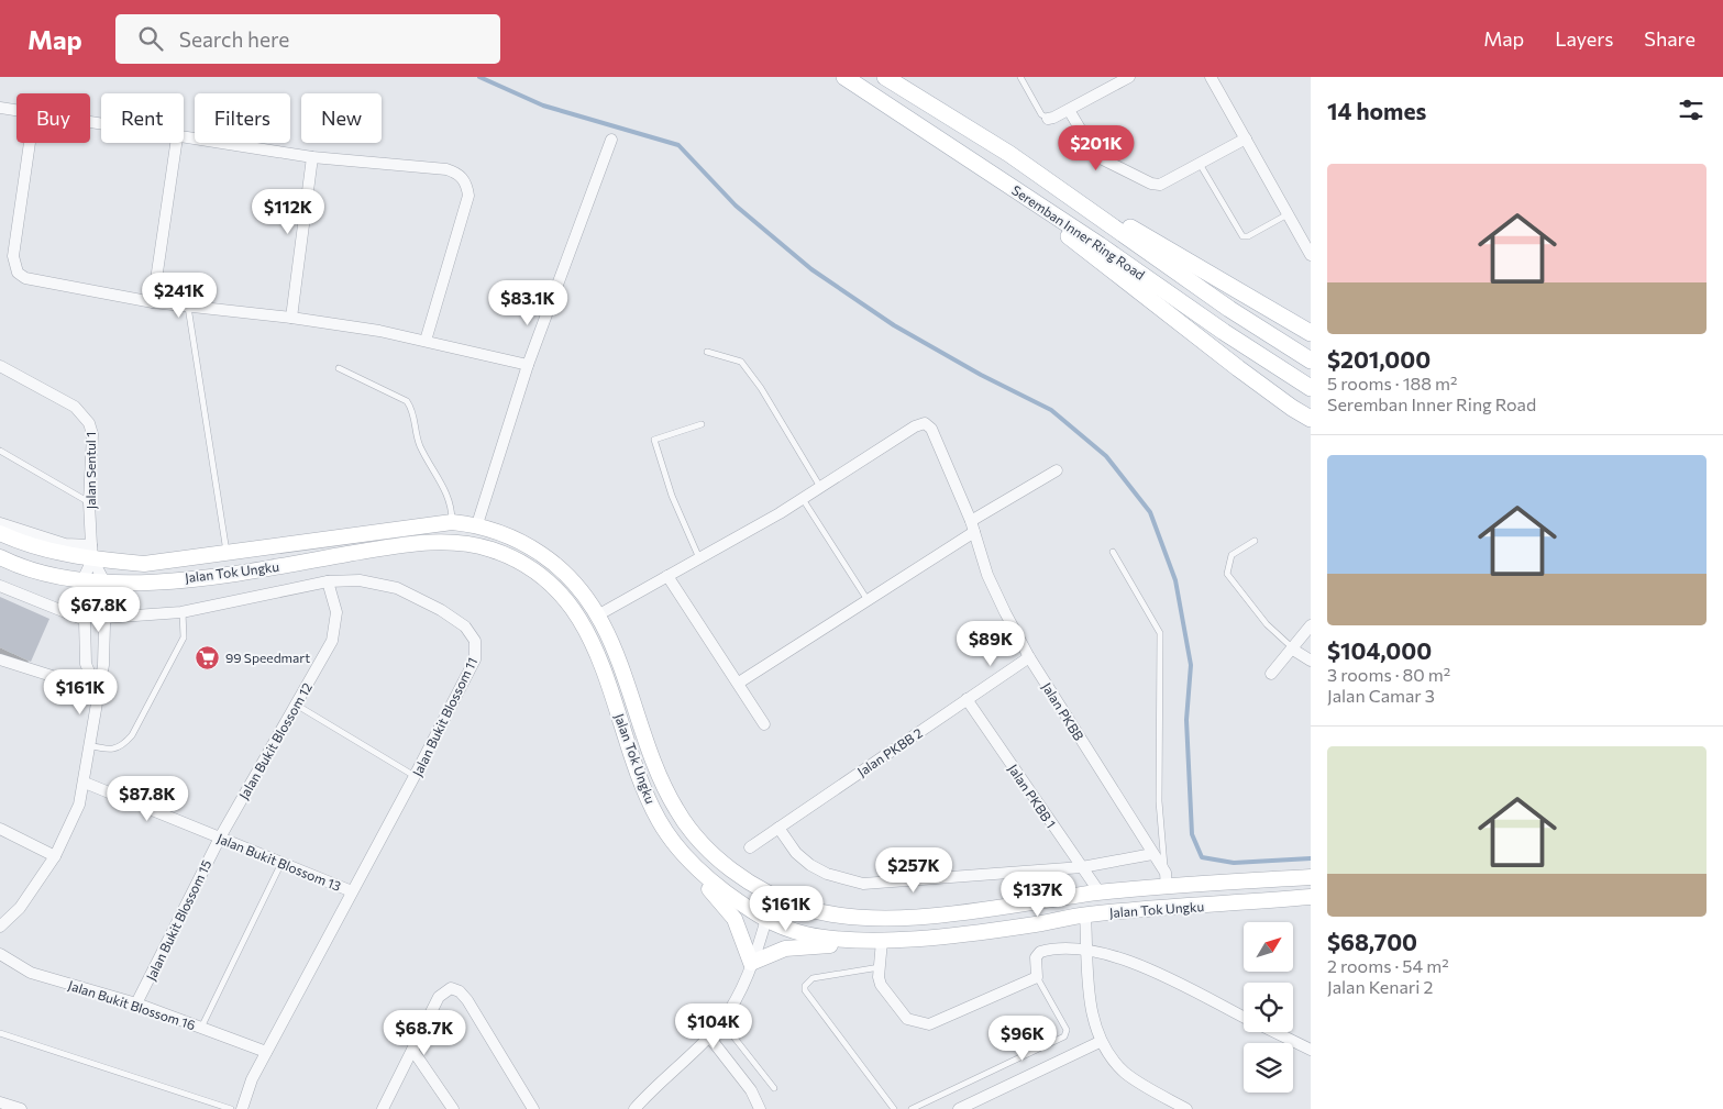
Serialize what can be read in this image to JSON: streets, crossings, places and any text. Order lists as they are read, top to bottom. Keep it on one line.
{"streets":{"main road":["Seremban Inner Ring Road","Jalan Tok Ungku"],"street":["Jalan Sentul 1","Jalan PKBB","Jalan Bukit Blossom 11","Jalan Bukit Blossom 12","Jalan PKBB 2","Jalan PKBB 1","Jalan Bukit Blossom 13","Jalan Bukit Blossom 15","Jalan Bukit Blossom 16"]},"crossings":[["Jalan Sentul 1","Jalan Tok Ungku"],["Jalan Tok Ungku","Jalan PKBB"],["Jalan Tok Ungku","Jalan PKBB 1"],["Jalan PKBB","Jalan PKBB 2"],["Jalan Bukit Blossom 11","Jalan Bukit Blossom 12"],["Jalan Bukit Blossom 11","Jalan Bukit Blossom 13"],["Jalan Bukit Blossom 11","Jalan Bukit Blossom 16"],["Jalan Bukit Blossom 12","Jalan Bukit Blossom 13"],["Jalan Bukit Blossom 12","Jalan Bukit Blossom 15"],["Jalan PKBB 2","Jalan PKBB 1"],["Jalan Bukit Blossom 13","Jalan Bukit Blossom 15"],["Jalan Bukit Blossom 15","Jalan Bukit Blossom 16"]],"places":{"supermarket":["99 Speedmart"]},"north":"top right","page":{"header":"Map","search":"Search here","nav":["Map","Layers","Share"],"heading":"14 homes","chip":["Buy","Rent","Filters","New"],"price":["$201K","$112K","$241K","$83.1K","$67.8K","$89K","$161K","$87.8K","$257K","$137K","$161K","$104K","$68.7K","$96K"],"list":[{"name":"$201,000","note":"5 rooms · 188 m² · Seremban Inner Ring Road"},{"name":"$104,000","note":"3 rooms · 80 m² · Jalan Camar 3"},{"name":"$68,700","note":"2 rooms · 54 m² · Jalan Kenari 2"}]}}
